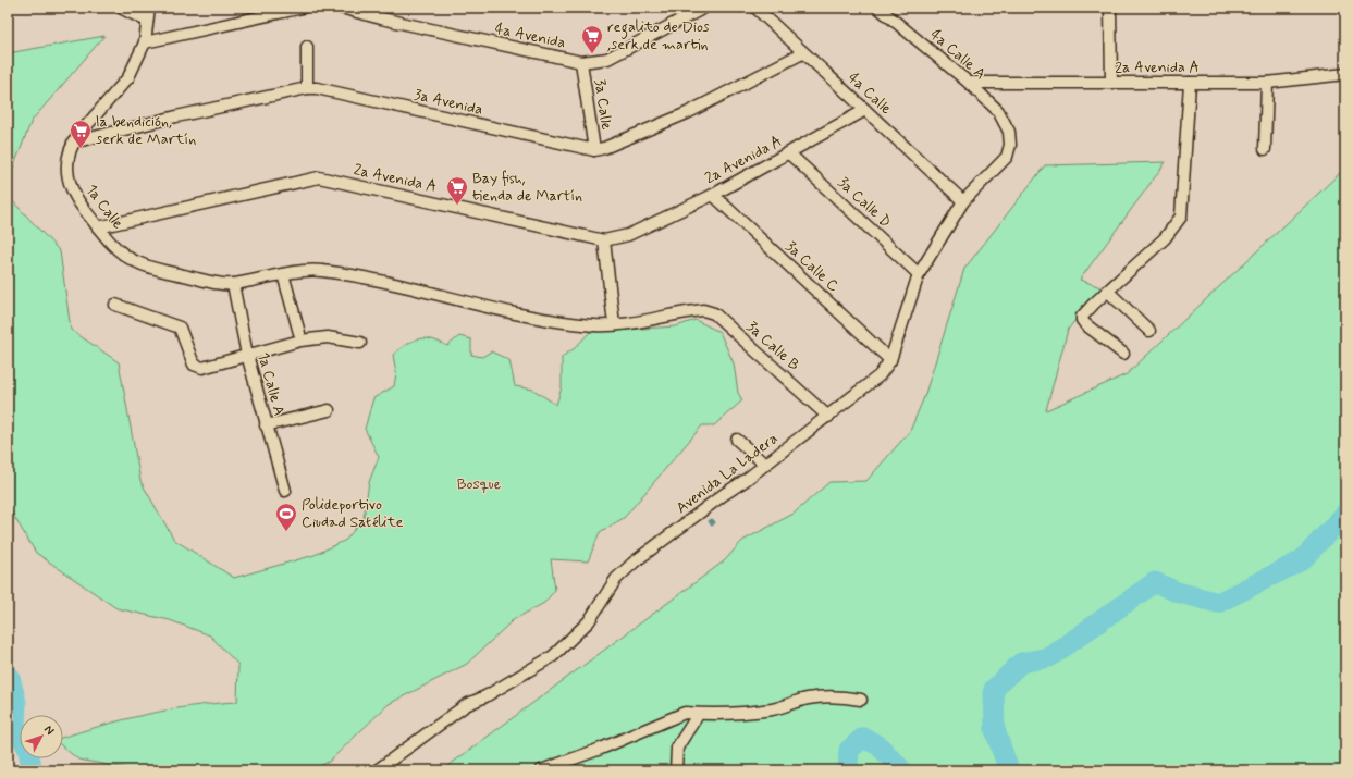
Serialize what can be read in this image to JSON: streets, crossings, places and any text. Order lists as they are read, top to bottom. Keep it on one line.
{"streets":{"street":["4a Avenida","4a Calle A","2a Avenida A","4a Calle","3a Avenida","3a Calle","3a Calle D","1a Calle","3a Calle C","3a Calle B","1a Calle A","Avenida La Ladera"]},"crossings":[["4a Avenida","3a Calle"],["4a Calle A","2a Avenida A"],["4a Calle A","Avenida La Ladera"],["2a Avenida A","4a Calle"],["2a Avenida A","3a Calle D"],["2a Avenida A","1a Calle"],["2a Avenida A","3a Calle C"],["4a Calle","Avenida La Ladera"],["3a Avenida","3a Calle"],["3a Avenida","1a Calle"],["3a Calle D","Avenida La Ladera"],["1a Calle","1a Calle A"],["3a Calle C","Avenida La Ladera"],["3a Calle B","Avenida La Ladera"]],"parks":["Bosque"],"places":{"supermarket":["regalito de Dios ,serk de martin","la bendición, serk de Martín","Bay fish, tienda de Martín"],"sports":["Polideportivo Ciudad Satélite"]},"north":"top right"}
